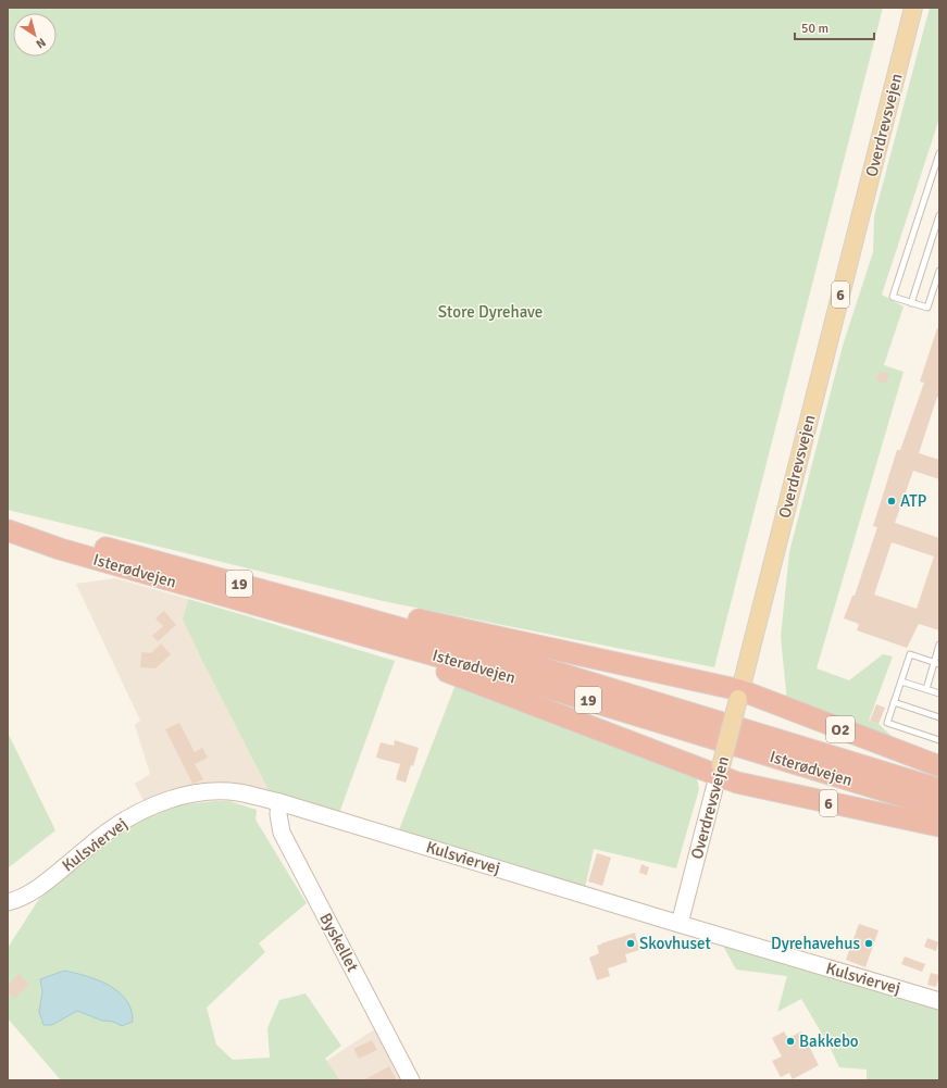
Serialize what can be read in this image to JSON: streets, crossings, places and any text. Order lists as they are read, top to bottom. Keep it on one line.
{"streets":{"highway":["6","Isterødvejen","19","O2"],"main road":["Overdrevsvejen"],"street":["Kulsviervej","Byskellet"]},"crossings":[["Overdrevsvejen","6"],["Overdrevsvejen","O2"],["Overdrevsvejen","Kulsviervej"],["Kulsviervej","Byskellet"]],"parks":["Store Dyrehave"],"places":["ATP","Skovhuset","Dyrehavehus","Bakkebo"],"scale_bar":"50 m","north":"bottom right"}
